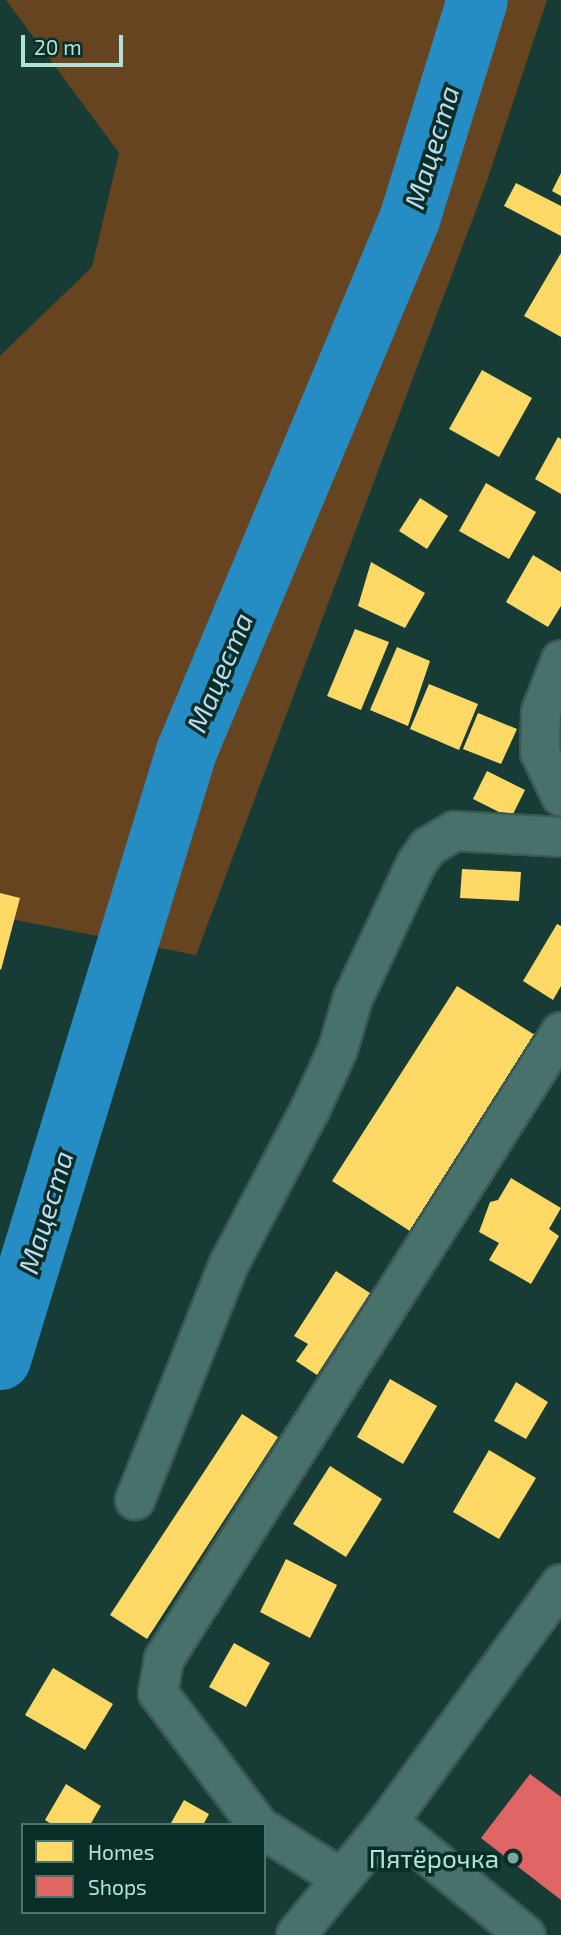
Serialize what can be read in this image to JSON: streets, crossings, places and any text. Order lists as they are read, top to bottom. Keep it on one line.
{"water":["Мацеста"],"places":["Пятёрочка"],"legend":["Homes","Shops"],"scale_bar":"20 m"}
